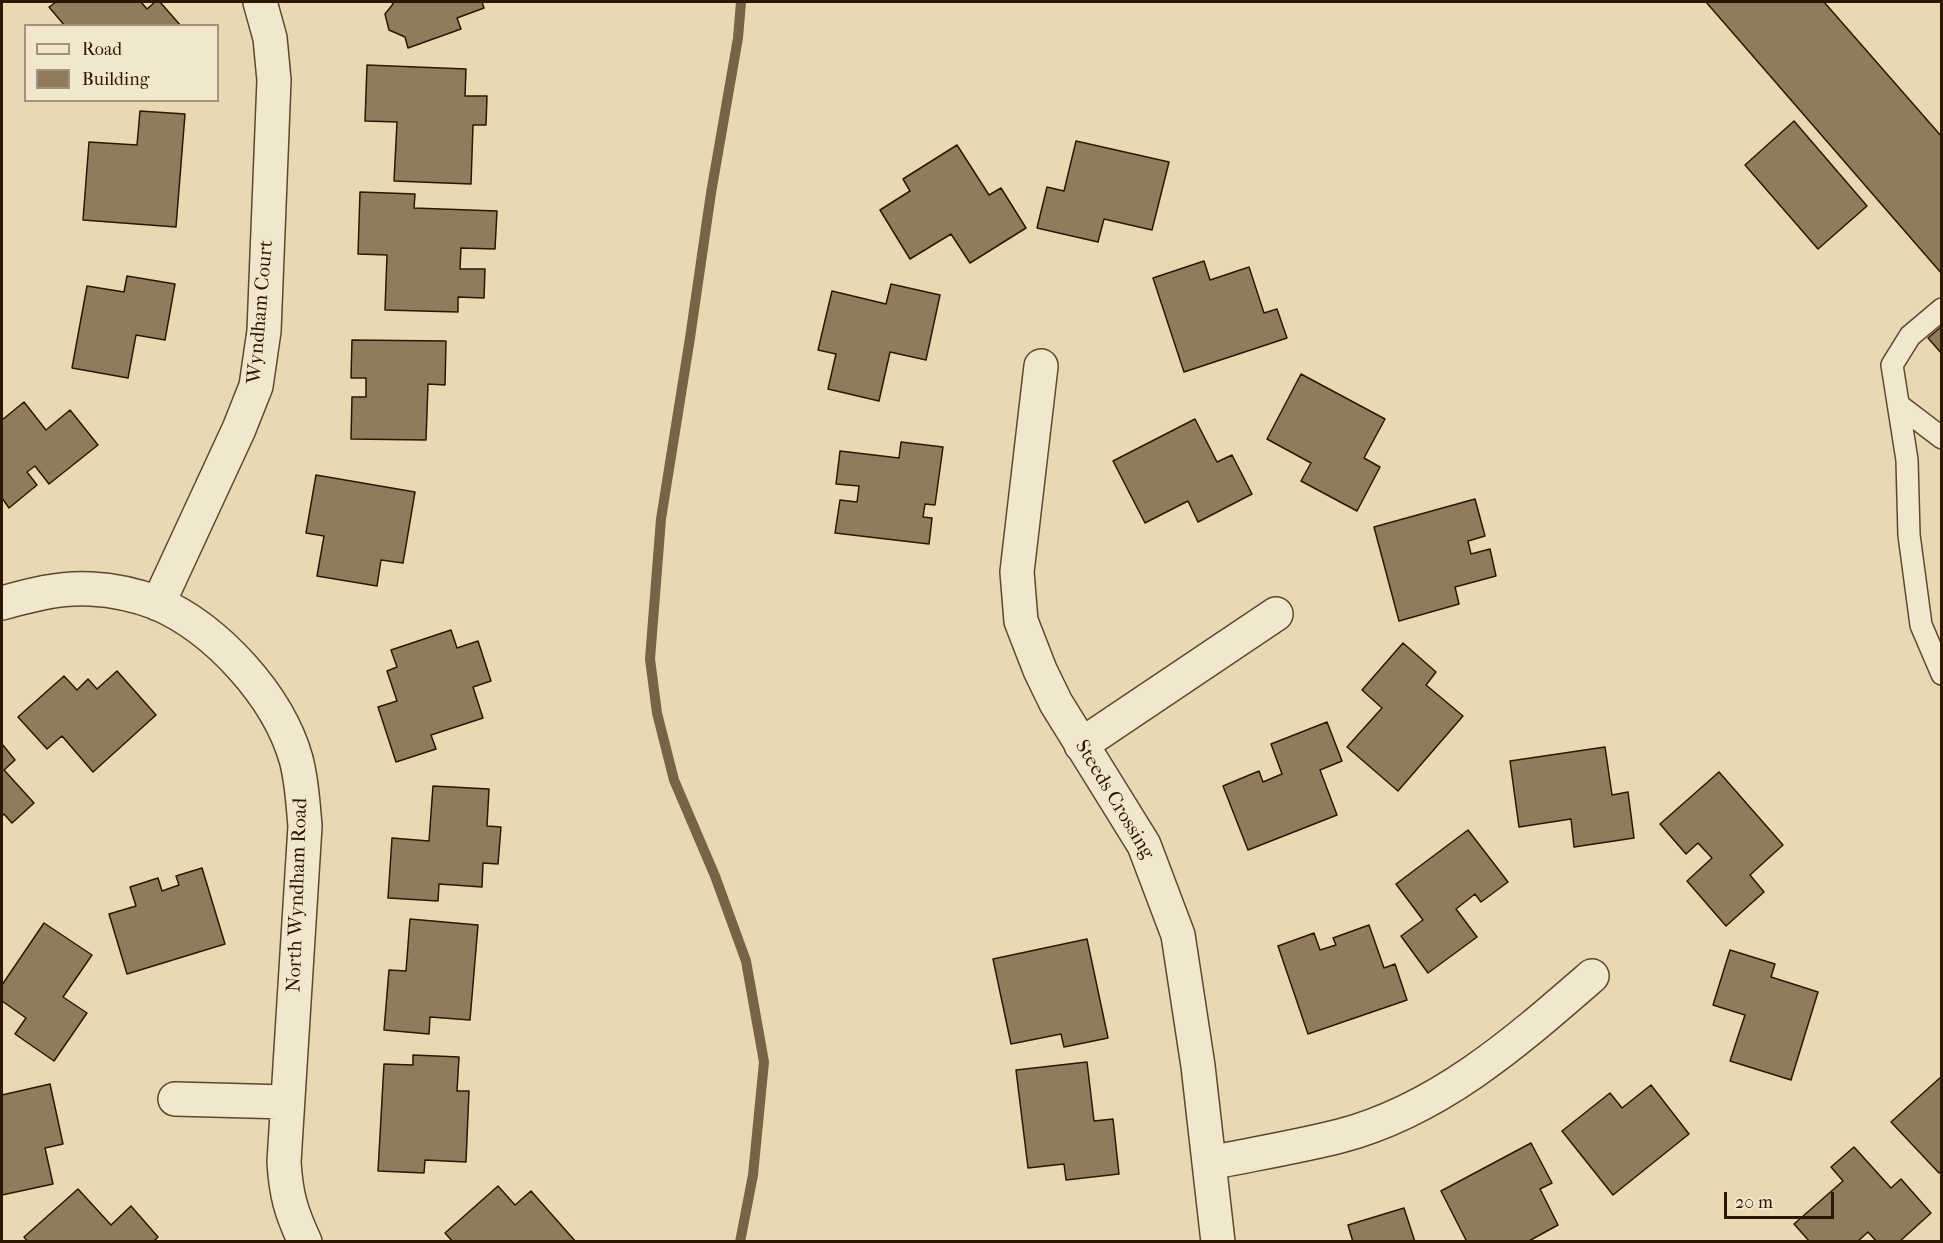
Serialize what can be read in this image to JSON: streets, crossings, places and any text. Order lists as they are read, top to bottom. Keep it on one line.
{"streets":{"street":["Wyndham Court","Steeds Crossing","North Wyndham Road"]},"crossings":[["Wyndham Court","North Wyndham Road"]],"legend":["Road","Building"],"scale_bar":"20 m"}
